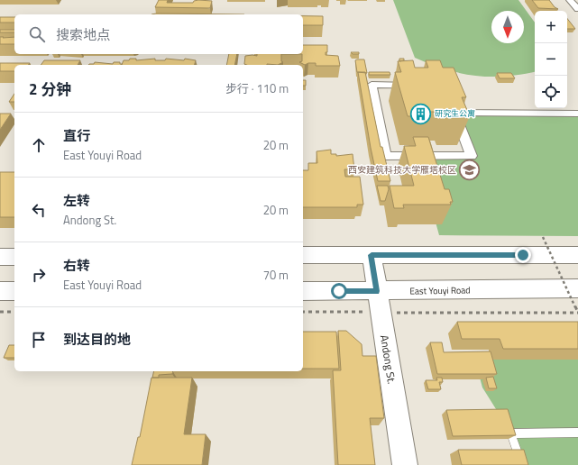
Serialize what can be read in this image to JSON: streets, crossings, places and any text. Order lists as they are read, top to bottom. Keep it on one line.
{"streets":{"main road":["East Youyi Road","Andong St."]},"crossings":[["East Youyi Road","Andong St."]],"places":{"building":["研究生公寓"],"school or university":["西安建筑科技大学雁塔校区"]},"north":"bottom","page":{"map_buttons":["+","−"],"search":"搜索地点","heading":["2 分钟","步行 · 110 m"],"list":[["直行","East Youyi Road","20 m"],["左转","Andong St.","20 m"],["右转","East Youyi Road","70 m"],"到达目的地"]}}
